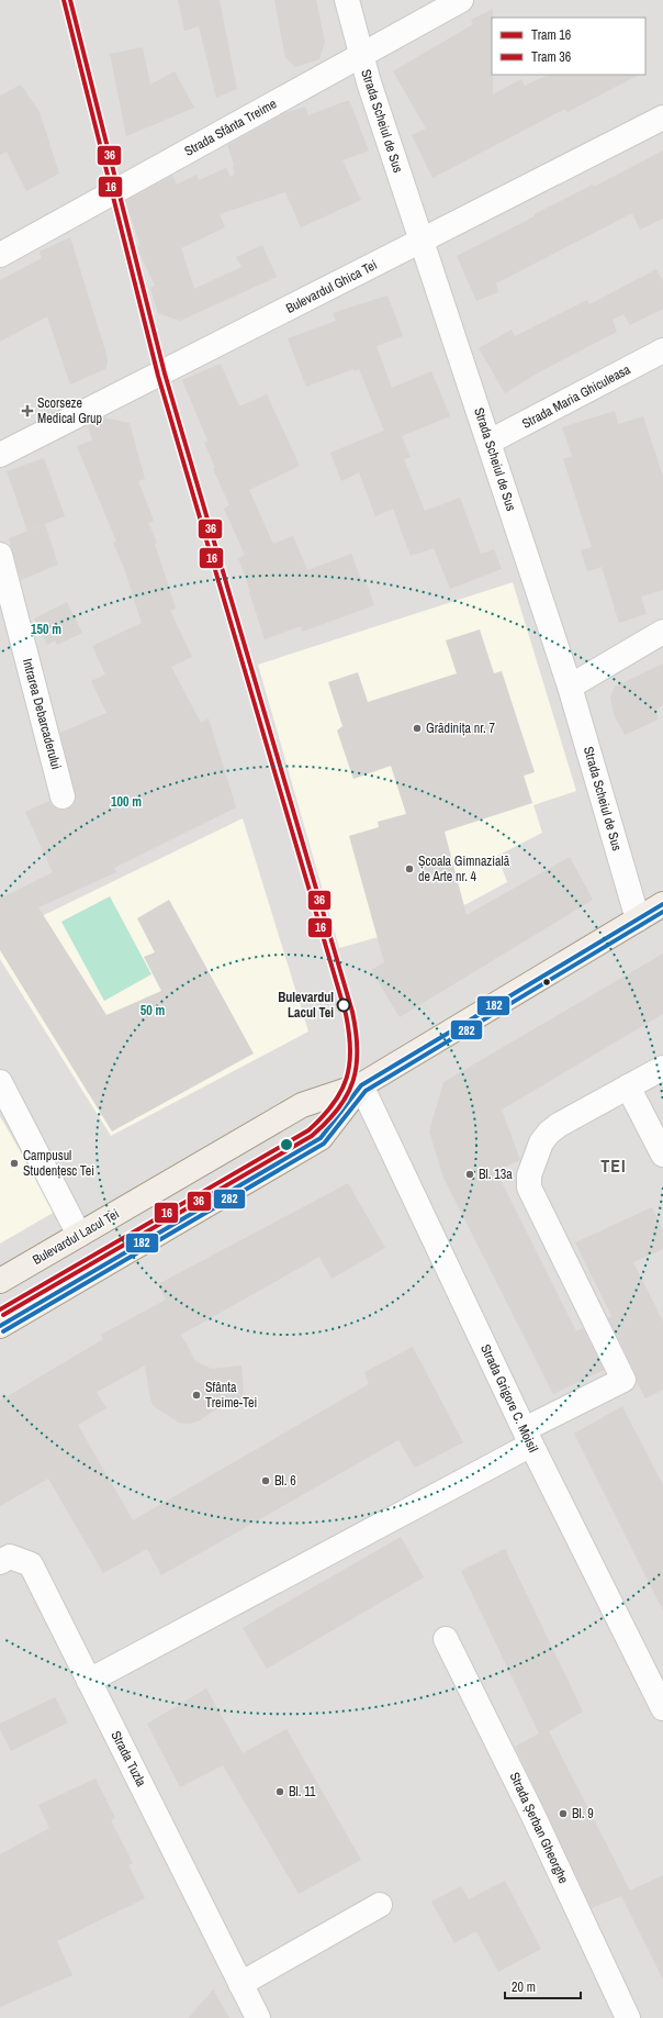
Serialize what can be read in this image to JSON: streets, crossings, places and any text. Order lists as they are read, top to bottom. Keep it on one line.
{"streets":{"main road":["Bulevardul Lacul Tei"],"street":["Strada Scheiul de Sus","Strada Sfânta Treime","Bulevardul Ghica Tei","Strada Maria Ghiculeasa","Intrarea Debarcaderului","Strada Grigore C. Moisil","Strada Tuzla","Strada Șerban Gheorghe"]},"crossings":[["Strada Scheiul de Sus","Strada Sfânta Treime"],["Strada Scheiul de Sus","Bulevardul Ghica Tei"],["Strada Scheiul de Sus","Strada Maria Ghiculeasa"],["Strada Scheiul de Sus","Bulevardul Lacul Tei"],["Bulevardul Lacul Tei","Strada Grigore C. Moisil"]],"districts":["TEI"],"places":{"health":["Scorseze Medical Grup"],"other":["Grădinița nr. 7","Școala Gimnazială de Arte nr. 4","Bulevardul Lacul Tei","Campusul Studențesc Tei","Bl. 13a","Sfânta Treime-Tei","Bl. 6","Bl. 11","Bl. 9"]},"lines":["tram line 16","tram line 36","transit line 182","transit line 282"],"legend":["Tram 16","Tram 36"],"scale_bar":"20 m","rings":["150 m","100 m","50 m"]}
